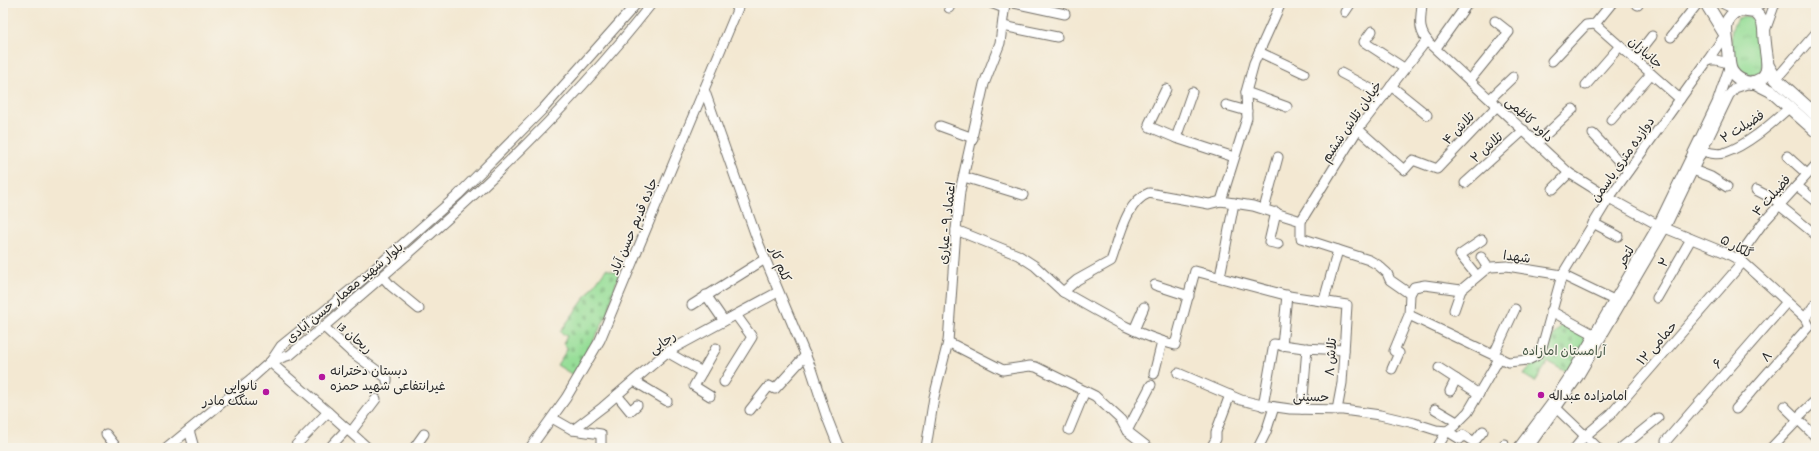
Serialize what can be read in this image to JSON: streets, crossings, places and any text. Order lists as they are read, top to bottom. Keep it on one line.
{"streets":{"street":["جانبازان","داود کاظمی","خیابان تلاش ششم","فضیلت ۲","تلاش ۴","تلاش ۲","دوازده متری یاسمن","فضیلت ۴","اعتماد ۹ - عیاری","جاده قدیم حسن آباد","گلکار ۵","شهدا","لتحر","۲","کلم کار","بلوار شهید معمار حسن آبادی","ریحان 13","رجایی","حمامی ۱۲","۸","تلاش ۸","۶","حسینی"]},"crossings":[["جانبازان","دوازده متری یاسمن"],["داود کاظمی","خیابان تلاش ششم"],["داود کاظمی","تلاش ۴"],["داود کاظمی","تلاش ۲"],["داود کاظمی","دوازده متری یاسمن"],["داود کاظمی","گلکار ۵"],["داود کاظمی","لتحر"],["خیابان تلاش ششم","تلاش ۴"],["فضیلت ۲","لتحر"],["دوازده متری یاسمن","شهدا"],["فضیلت ۴","گلکار ۵"],["فضیلت ۴","حمامی ۱۲"],["جاده قدیم حسن آباد","کلم کار"],["گلکار ۵","لتحر"],["گلکار ۵","۲"],["گلکار ۵","حمامی ۱۲"],["گلکار ۵","۸"],["گلکار ۵","۶"],["شهدا","لتحر"],["کلم کار","رجایی"],["بلوار شهید معمار حسن آبادی","ریحان 13"],["تلاش ۸","حسینی"]],"parks":["آرامستان امازاده"],"places":["دبستان دخترانه غیرانتفاعی شهید حمزه","نانوایی سنگک مادر","امامزاده عبداله"]}
